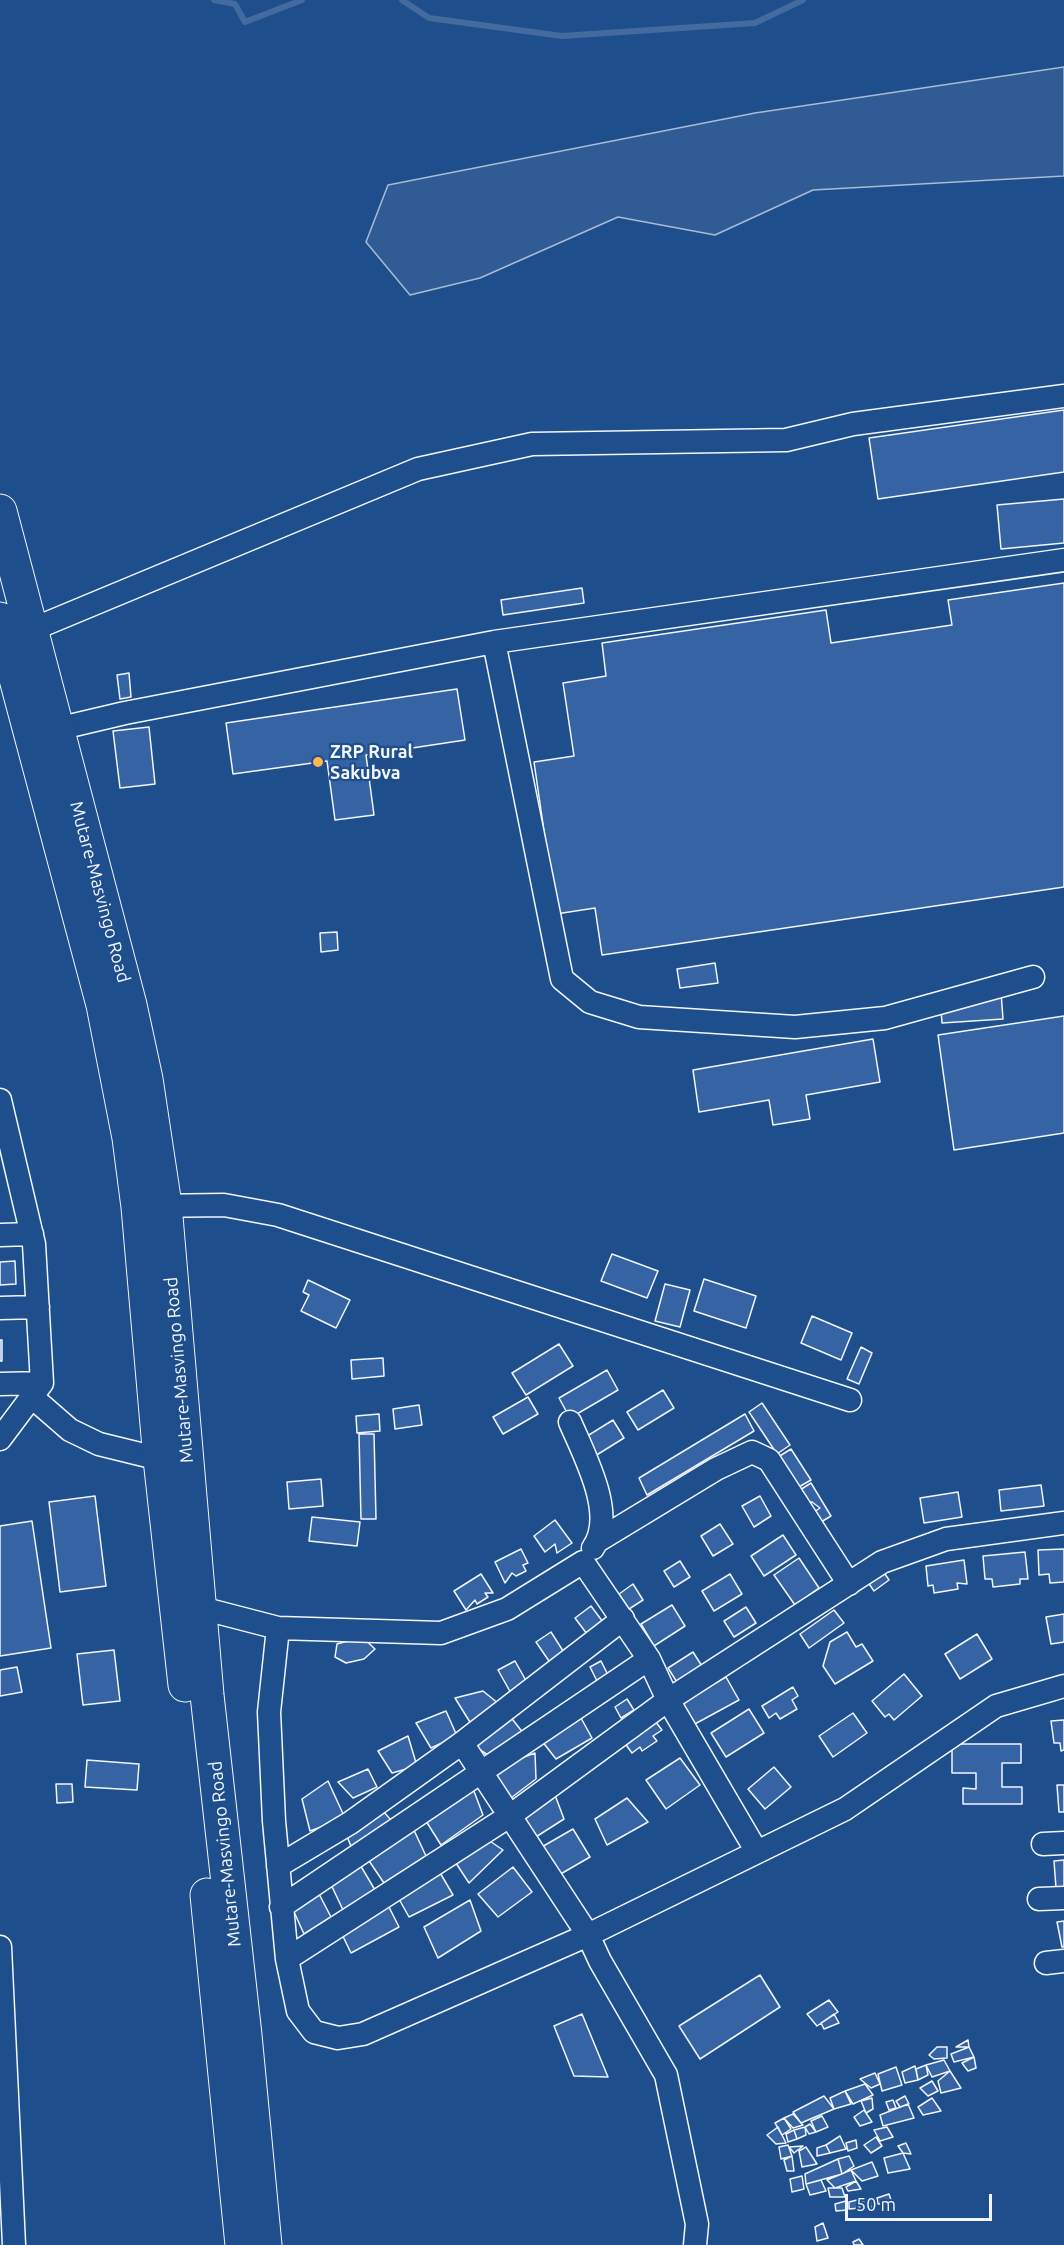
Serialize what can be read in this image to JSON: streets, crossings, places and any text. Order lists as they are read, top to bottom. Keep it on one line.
{"streets":{"highway":["Mutare-Masvingo Road"]},"places":["ZRP Rural Sakubva"],"scale_bar":"50 m"}
